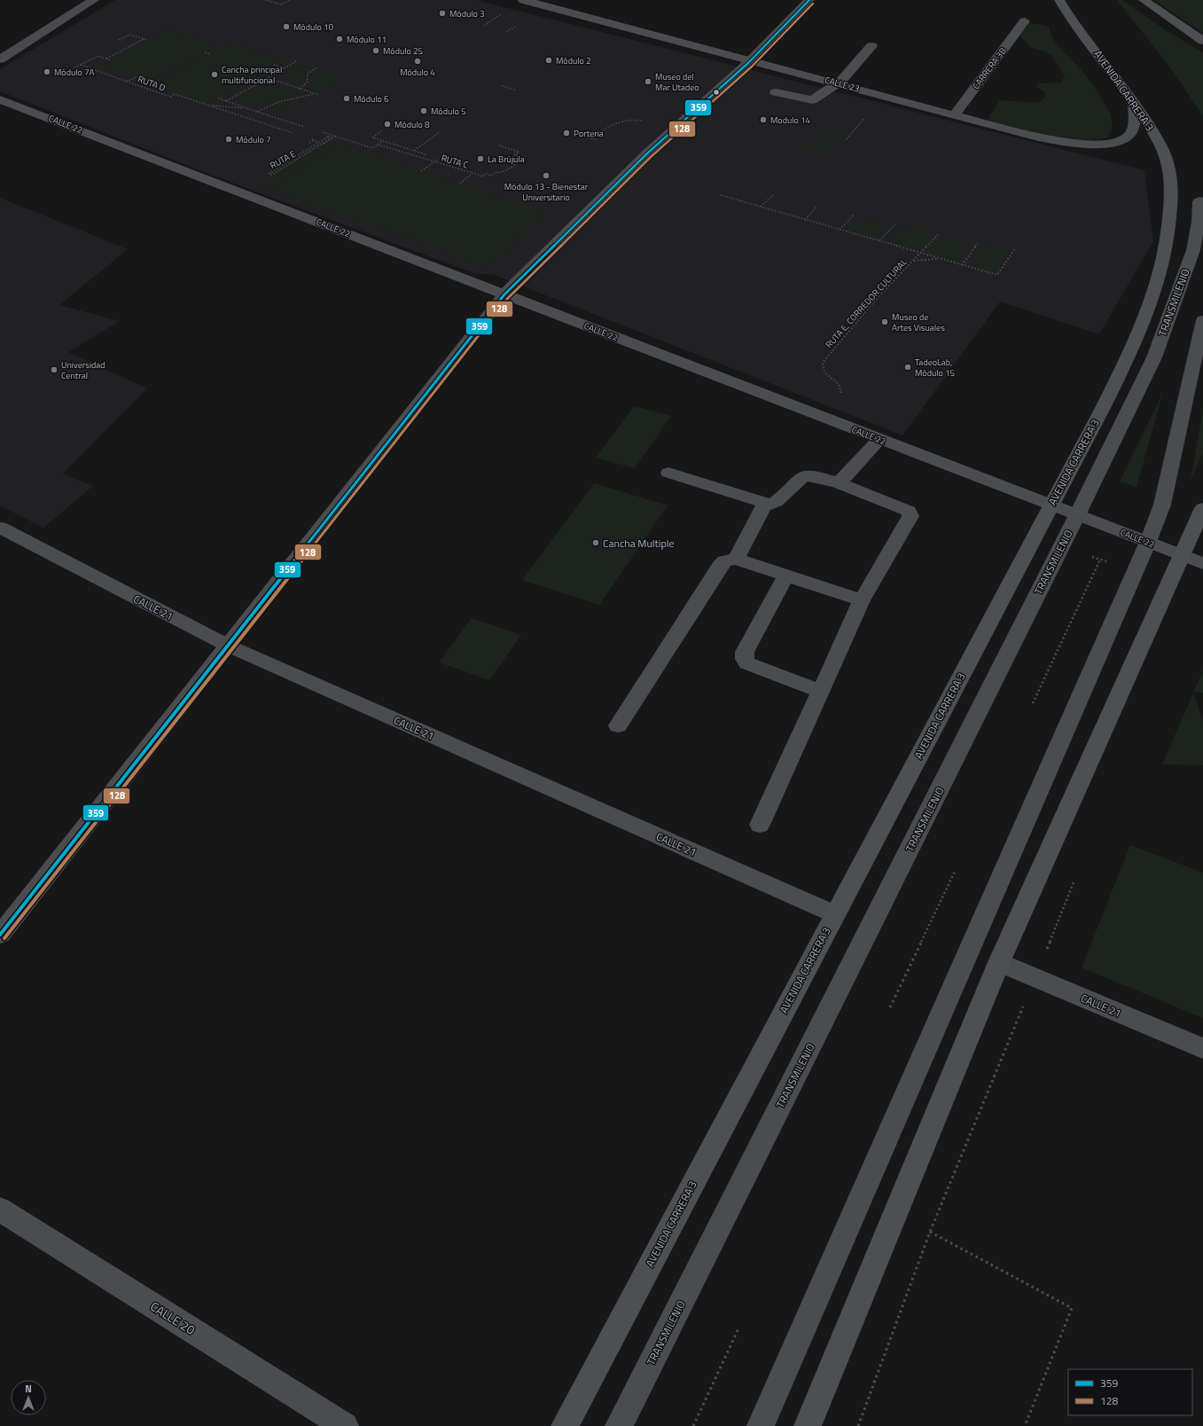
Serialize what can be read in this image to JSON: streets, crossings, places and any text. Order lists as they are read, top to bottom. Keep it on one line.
{"streets":{"main road":["AVENIDA CARRERA 3"],"street":["CARRERA 3B","CALLE 23","CALLE 22","TRANSMILENIO","CALLE 21","CALLE 20"],"path":["RUTA D","RUTA E","RUTA C","RUTA E, CORREDOR CULTURAL"]},"crossings":[["CARRERA 3B","CALLE 23"],["CALLE 23","AVENIDA CARRERA 3"],["AVENIDA CARRERA 3","CALLE 22"],["AVENIDA CARRERA 3","CALLE 21"],["CALLE 22","TRANSMILENIO"]],"places":["Módulo 3","Módulo 10","Módulo 11","Módulo 25","Módulo 2","Módulo 4","Módulo 7A","Cancha principal multifuncional","Museo del Mar Utadeo","Módulo 6","Módulo 5","Modulo 14","Módulo 8","Porteria","Módulo 7","La Brújula","Módulo 13 - Bienestar Universitario","Museo de Artes Visuales","TadeoLab, Módulo 15","Universidad Central","Cancha Multiple"],"lines":["transit line 359","transit line 128"],"legend":["359","128"],"north":"top"}
